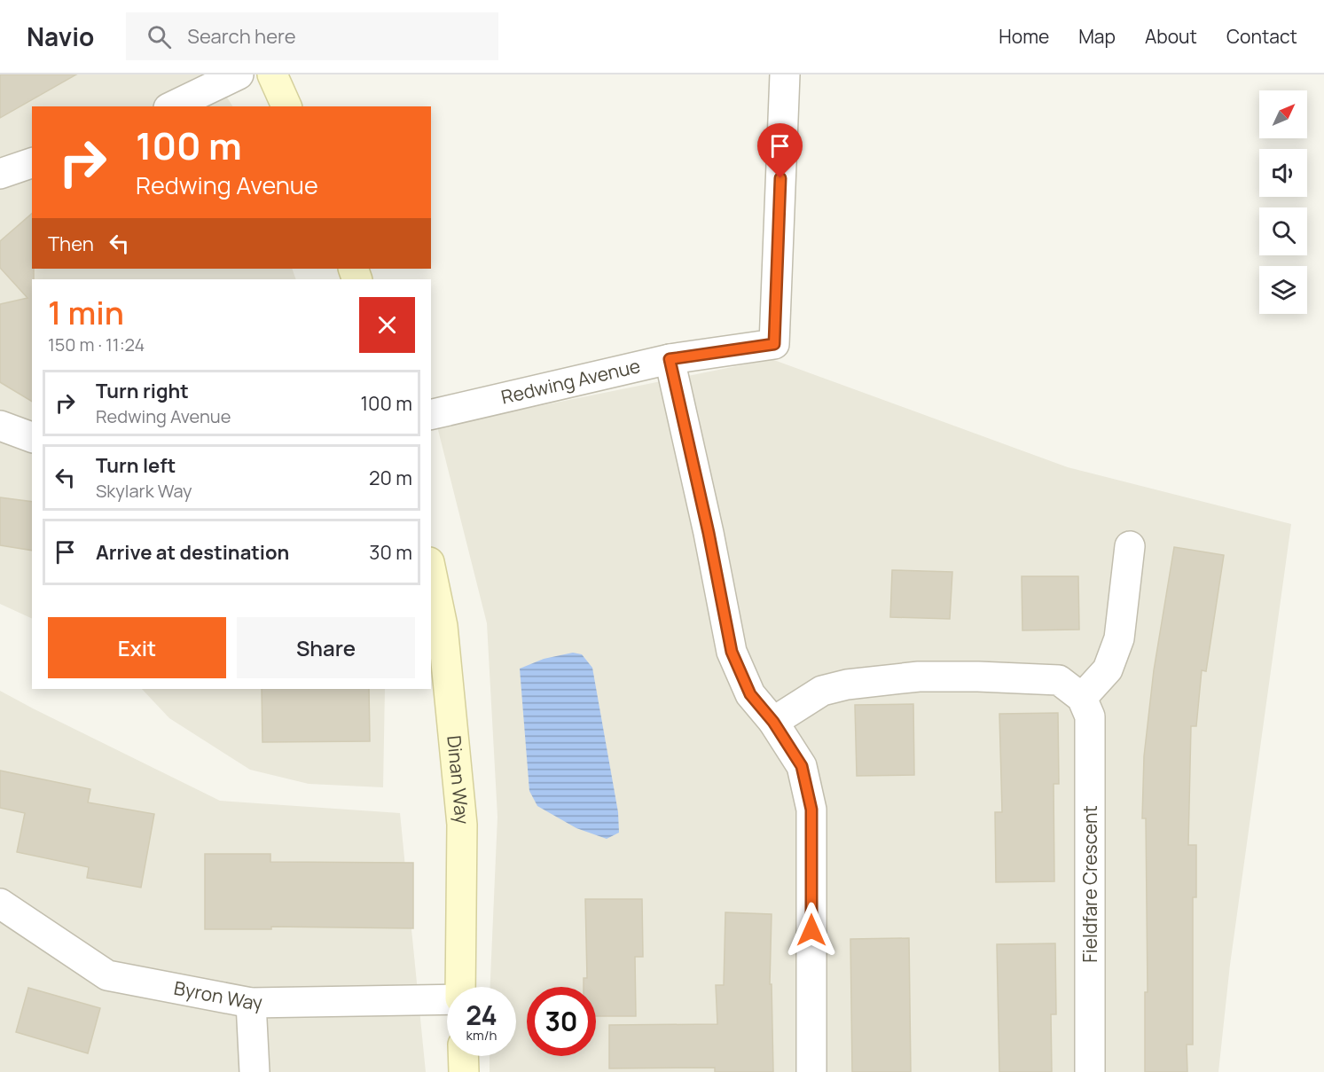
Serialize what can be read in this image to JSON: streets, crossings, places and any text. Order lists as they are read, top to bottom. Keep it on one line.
{"streets":{"street":["Redwing Avenue","Dinan Way","Fieldfare Crescent","Byron Way"]},"north":"top right","page":{"header":"Navio","search":"Search here","nav":["Home","Map","About","Contact"],"turn":["100 m","Redwing Avenue"],"then":"Then","heading":["1 min","150 m · 11:24"],"list":[{"name":"Turn right","note":"Redwing Avenue","value":"100 m"},{"name":"Turn left","note":"Skylark Way","value":"20 m"},{"name":"Arrive at destination","value":"30 m"}],"buttons":["Exit","Share"],"speed":"24 km/h","limit":"30"}}
